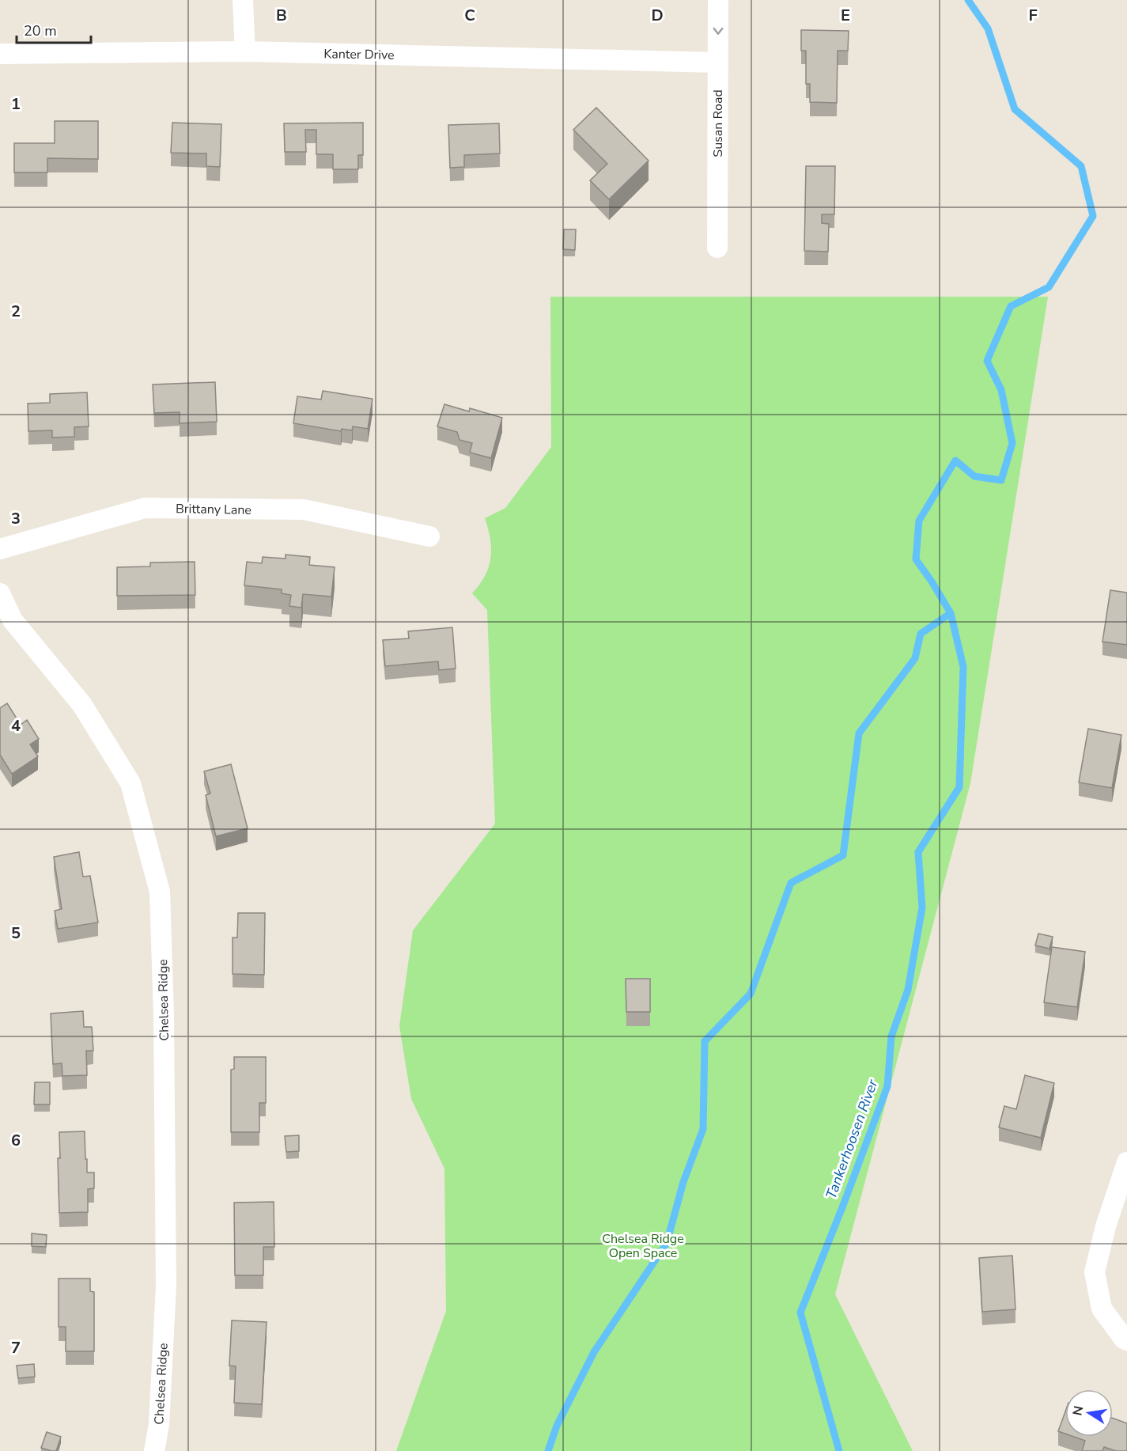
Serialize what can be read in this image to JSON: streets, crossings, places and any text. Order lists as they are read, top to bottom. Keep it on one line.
{"streets":{"street":["Kanter Drive","Susan Road","Brittany Lane","Chelsea Ridge"]},"crossings":[["Kanter Drive","Susan Road"]],"water":["Tankerhoosen River"],"parks":["Chelsea Ridge Open Space"],"scale_bar":"20 m","north":"left","grid":{"columns":["B","C","D","E","F"],"rows":["1","2","3","4","5","6","7"]}}
